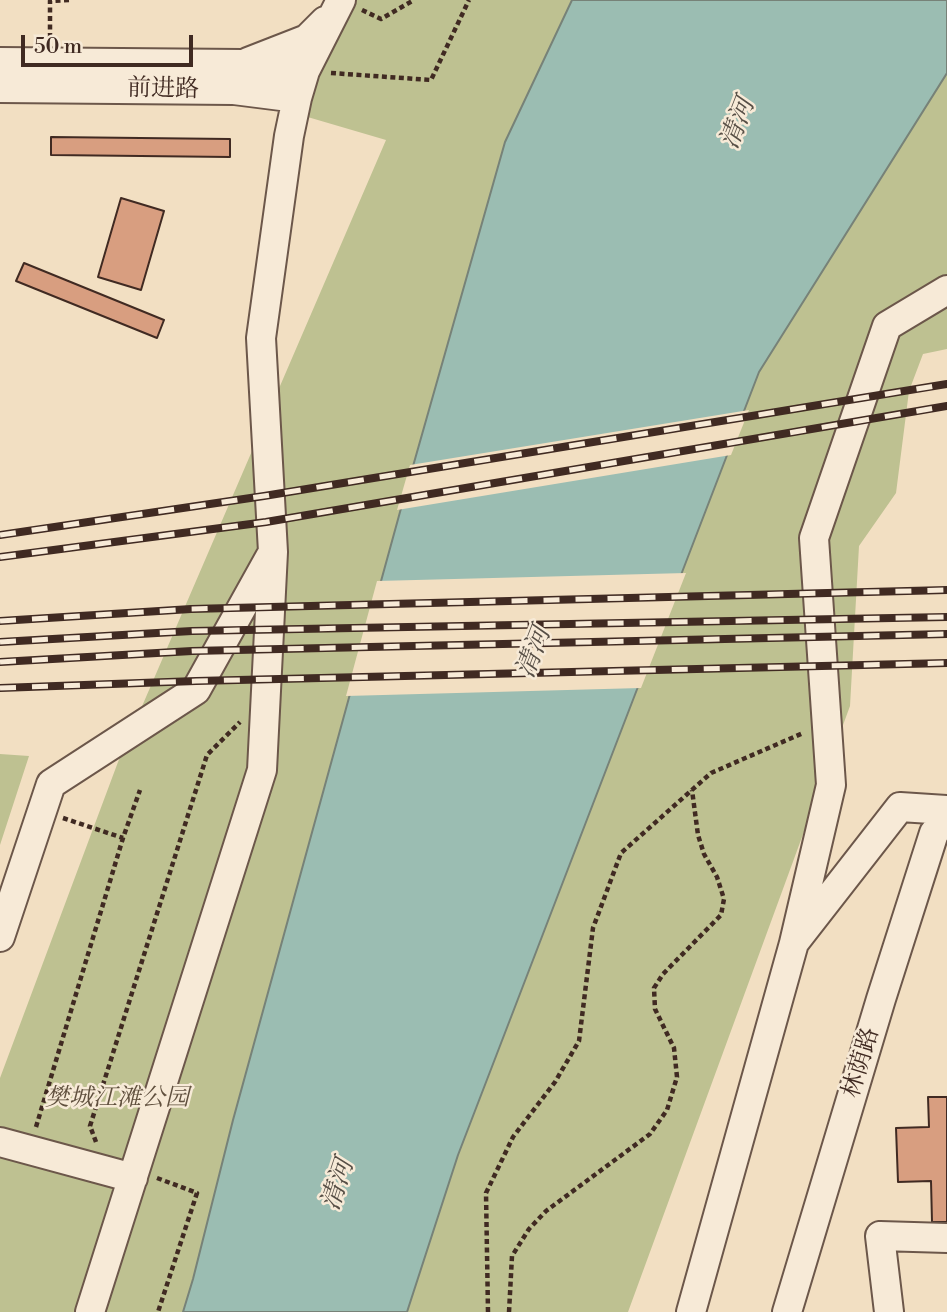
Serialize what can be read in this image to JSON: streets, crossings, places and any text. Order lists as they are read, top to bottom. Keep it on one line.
{"streets":{"street":["前进路","林荫路"]},"water":["清河"],"parks":["樊城江滩公园"],"scale_bar":"50 m"}
